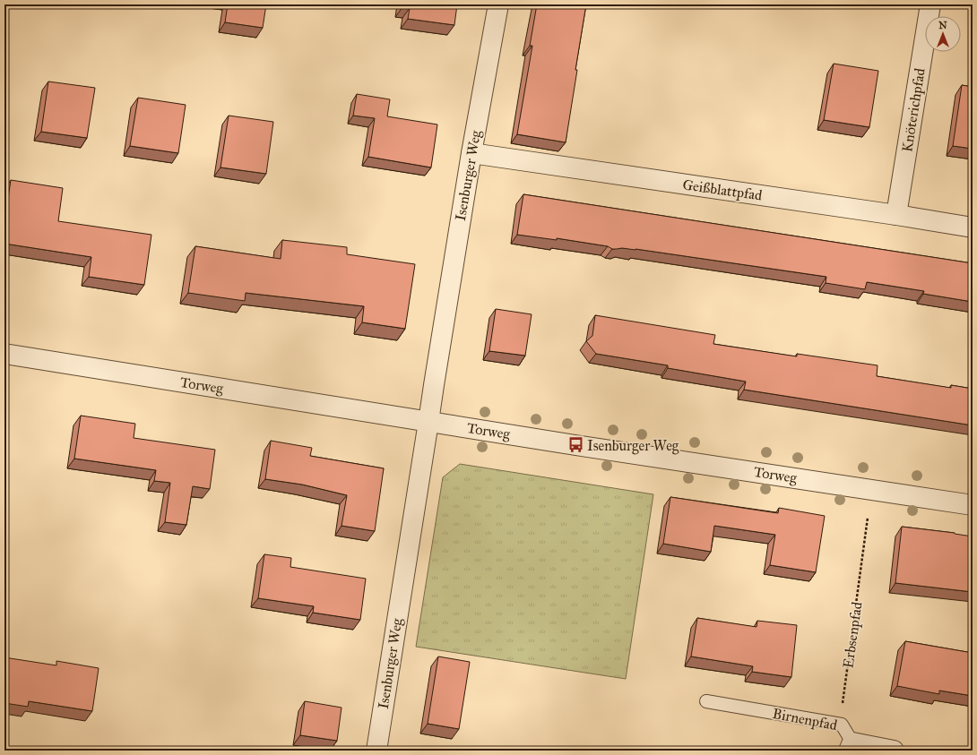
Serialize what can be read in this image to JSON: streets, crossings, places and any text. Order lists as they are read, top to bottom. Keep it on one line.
{"streets":{"street":["Knöterichpfad","Isenburger Weg","Geißblattpfad","Torweg","Birnenpfad"],"path":["Erbsenpfad"]},"crossings":[["Knöterichpfad","Geißblattpfad"],["Isenburger Weg","Geißblattpfad"],["Isenburger Weg","Torweg"]],"places":{"bus stop":["Isenburger Weg"]},"north":"top"}
